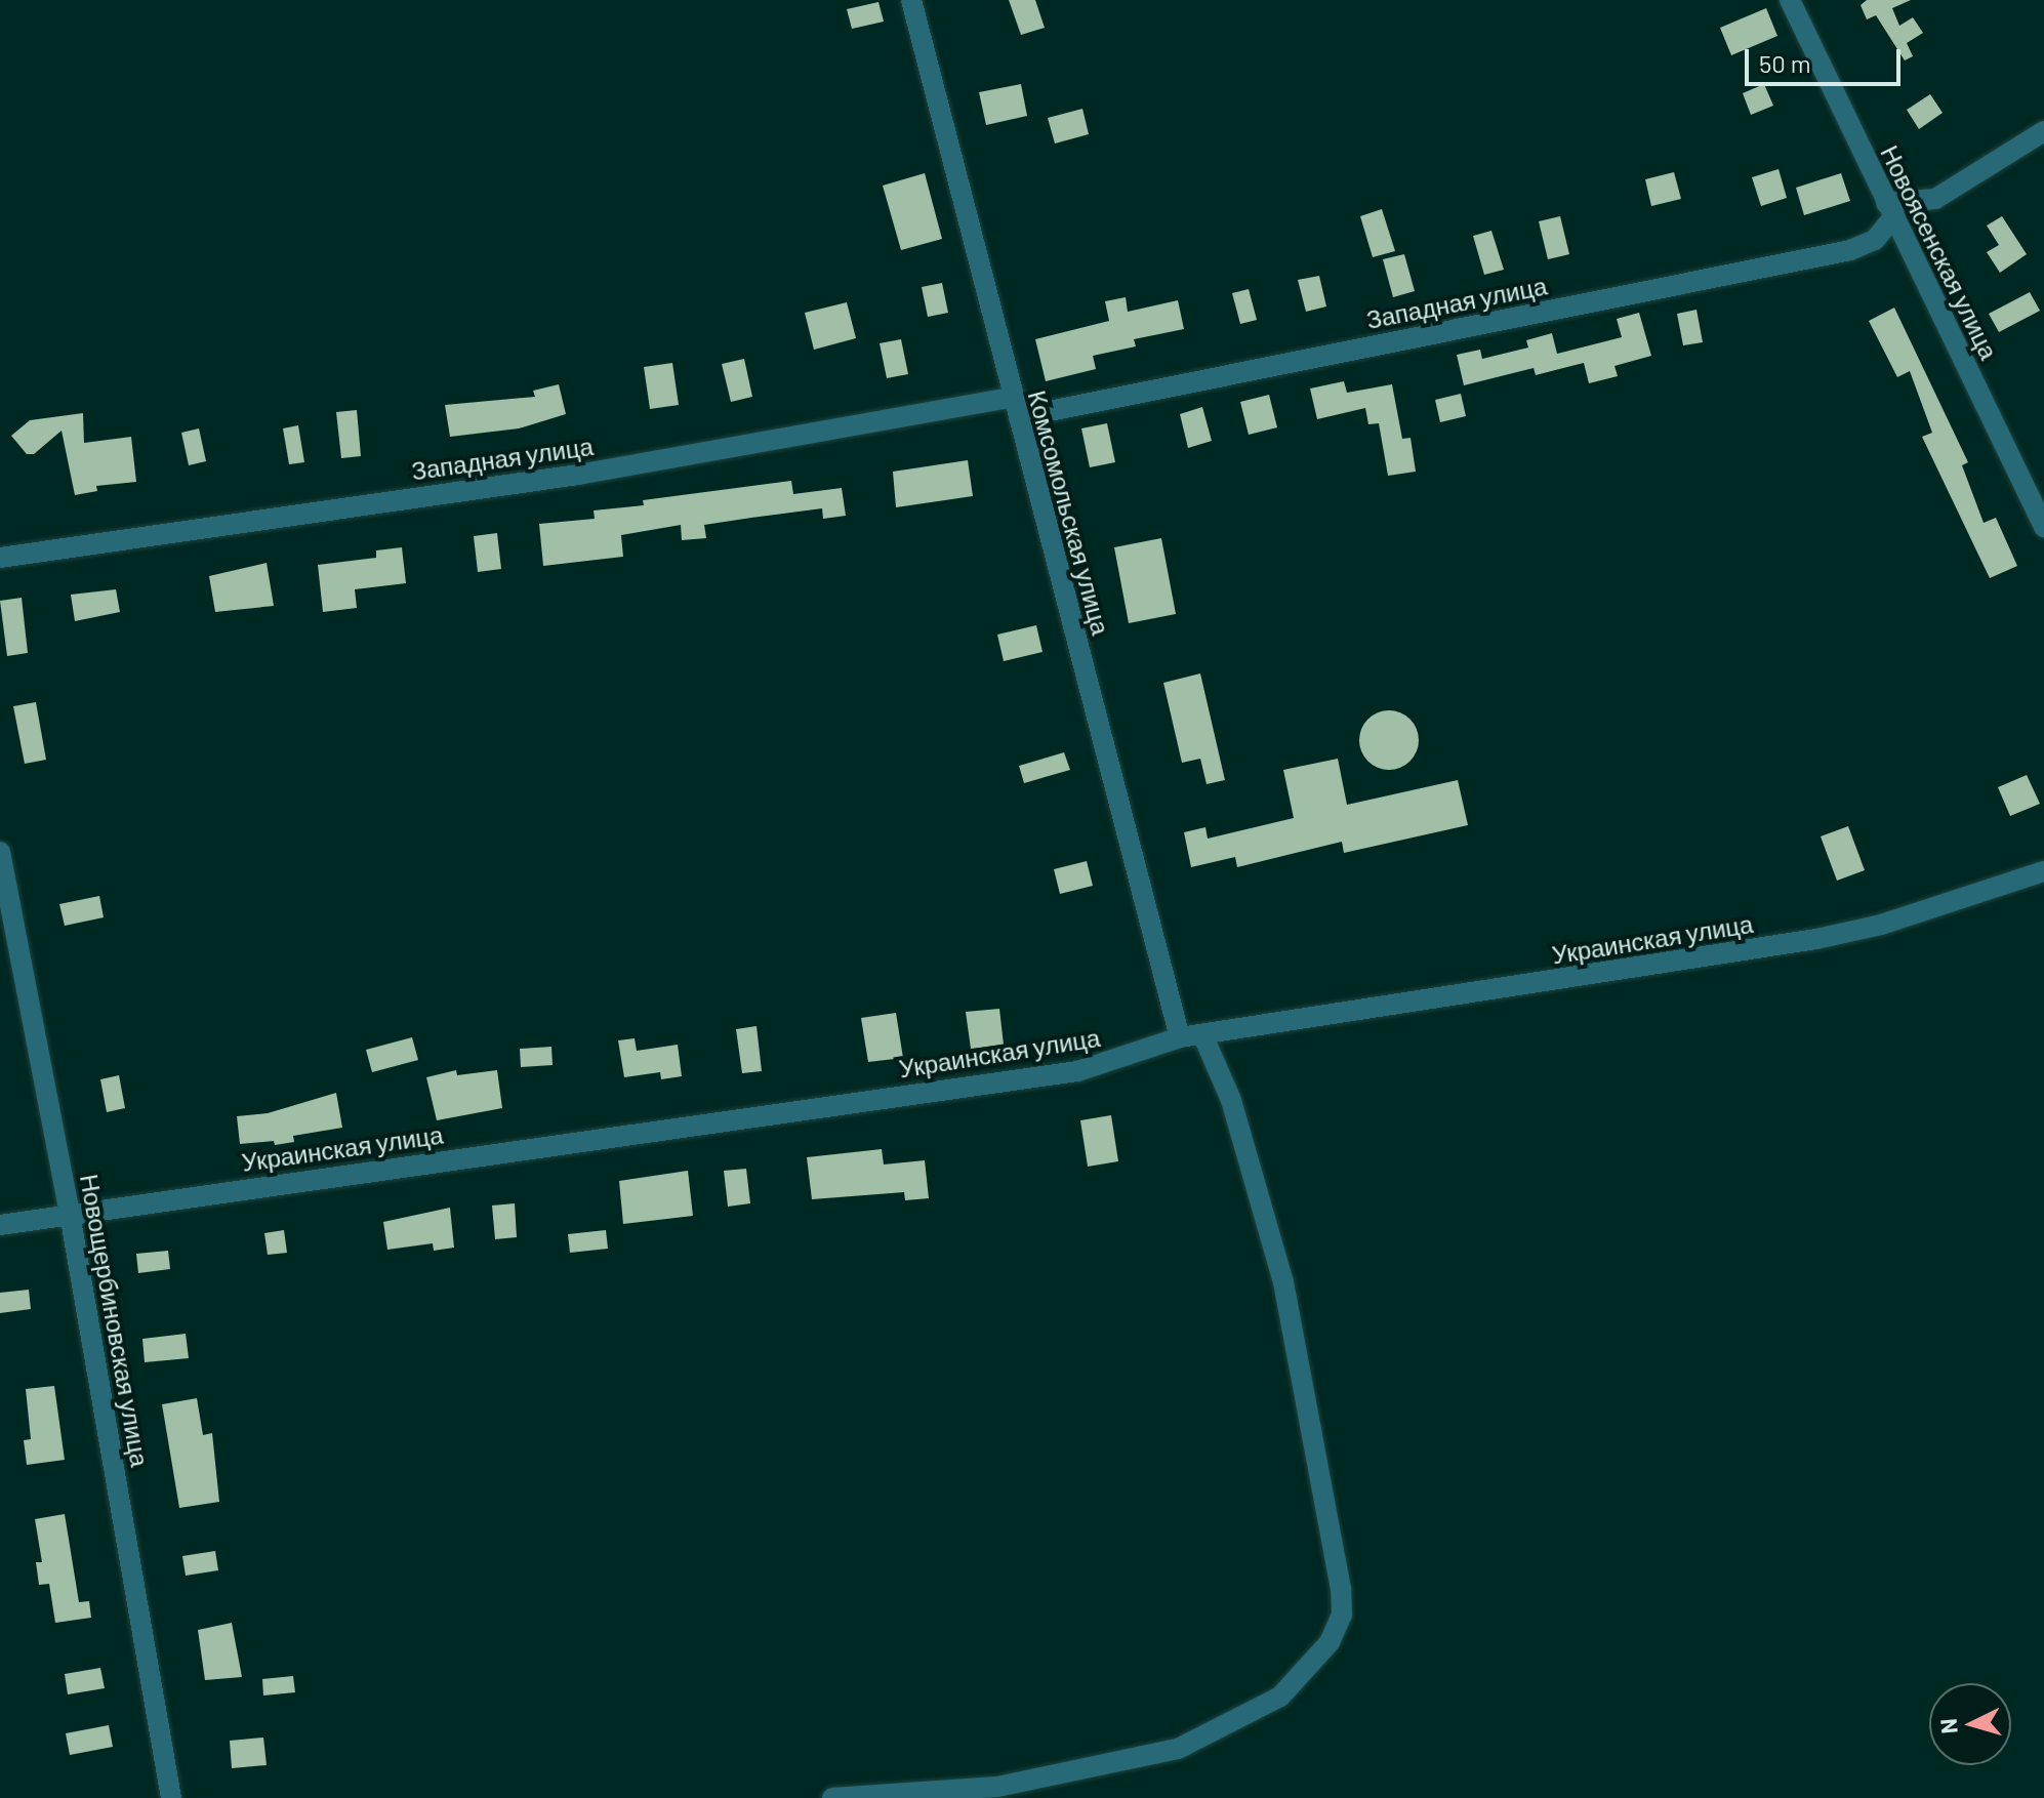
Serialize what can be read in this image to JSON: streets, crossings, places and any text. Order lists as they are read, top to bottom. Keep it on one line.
{"streets":{"street":["Новоясенская улица","Западная улица","Комсомольская улица","Украинская улица","Новощербиновская улица"]},"crossings":[["Новоясенская улица","Западная улица"],["Западная улица","Комсомольская улица"],["Комсомольская улица","Украинская улица"],["Украинская улица","Новощербиновская улица"]],"scale_bar":"50 m","north":"left"}
